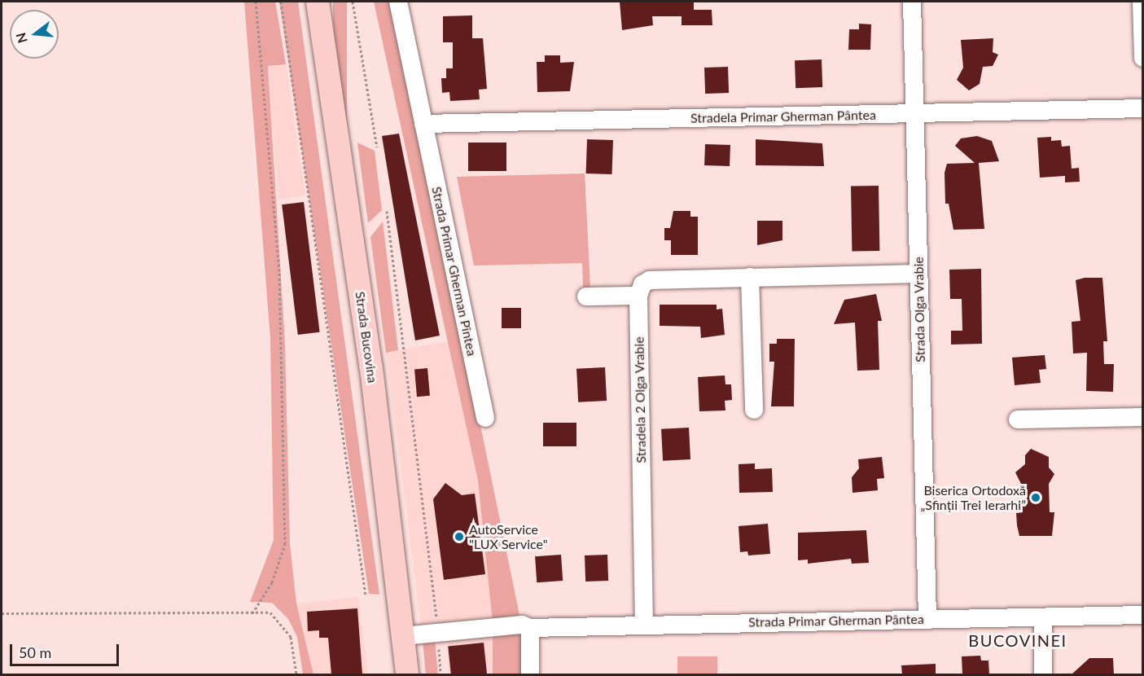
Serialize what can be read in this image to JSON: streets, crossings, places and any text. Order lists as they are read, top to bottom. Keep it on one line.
{"streets":{"main road":["Strada Bucovina"],"street":["Stradela Primar Gherman Pântea","Strada Primar Gherman Pîntea","Strada Olga Vrabie","Stradela 2 Olga Vrabie","Strada Primar Gherman Pântea"]},"crossings":[["Stradela Primar Gherman Pântea","Strada Primar Gherman Pîntea"],["Stradela Primar Gherman Pântea","Strada Olga Vrabie"],["Strada Olga Vrabie","Strada Primar Gherman Pântea"],["Strada Bucovina","Strada Primar Gherman Pântea"],["Stradela 2 Olga Vrabie","Strada Primar Gherman Pântea"]],"districts":["BUCOVINEI"],"places":["Biserica Ortodoxă „Sfinții Trei Ierarhi”","AutoService \"LUX Service\""],"scale_bar":"50 m","north":"left"}
